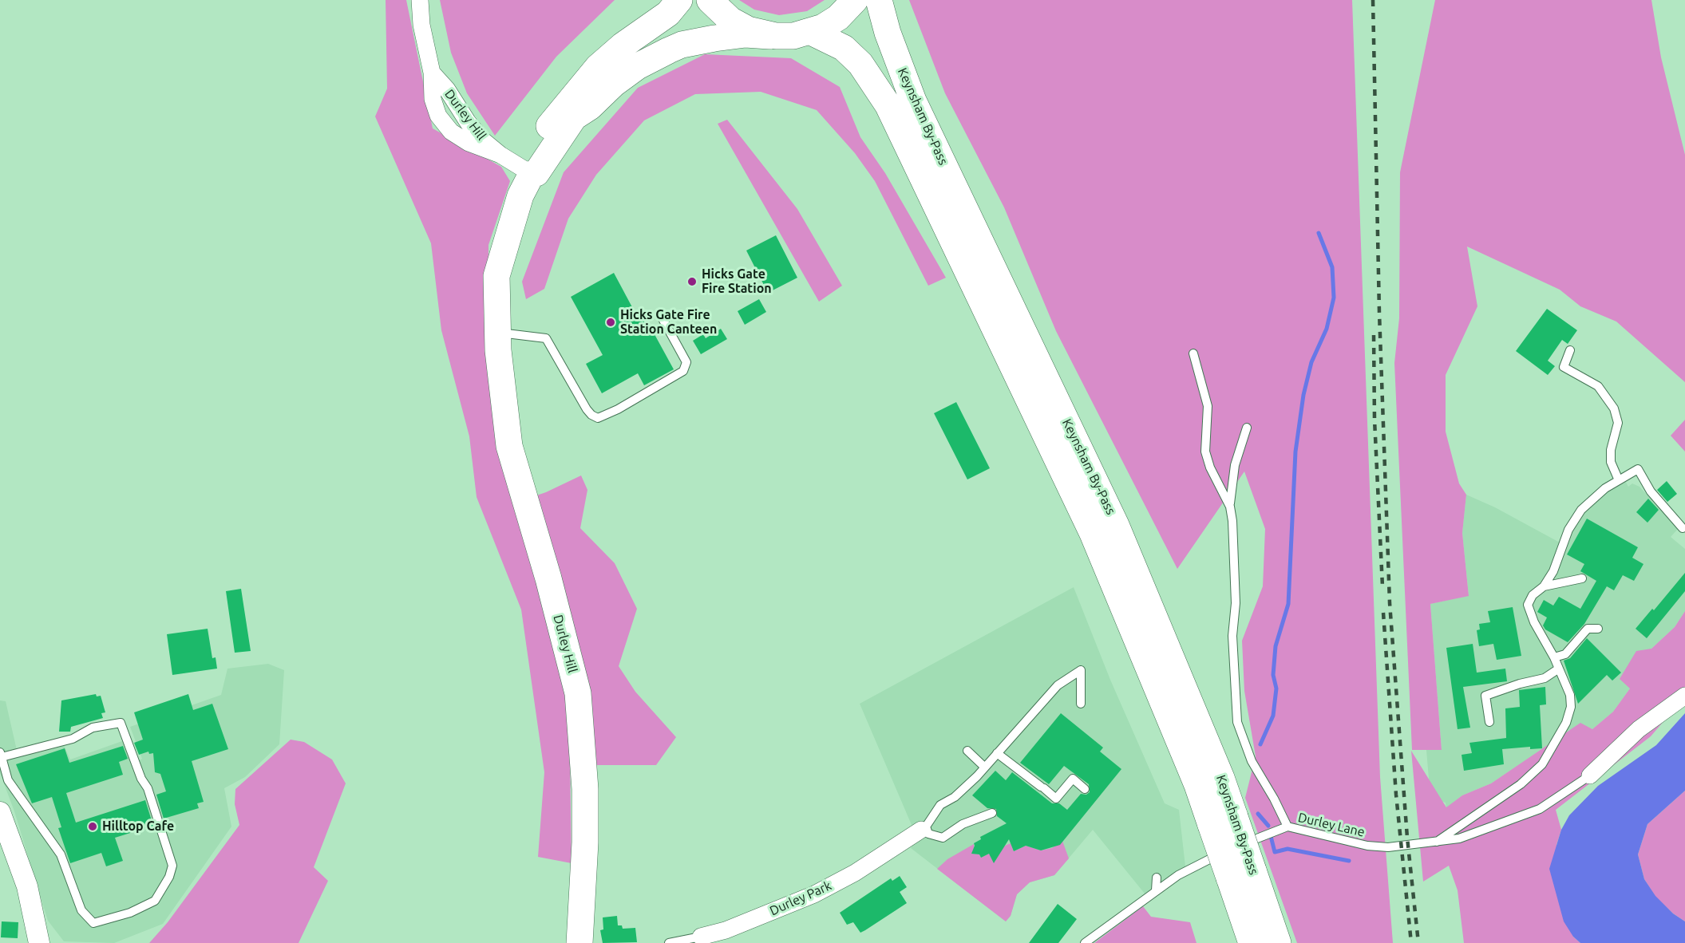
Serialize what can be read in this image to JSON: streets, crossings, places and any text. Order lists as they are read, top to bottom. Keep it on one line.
{"streets":{"main road":["Durley Hill","Keynsham By-Pass"],"street":["Durley Park"],"lane":["Durley Lane"]},"places":["Hicks Gate Fire Station","Hicks Gate Fire Station Canteen","Hilltop Cafe"]}
